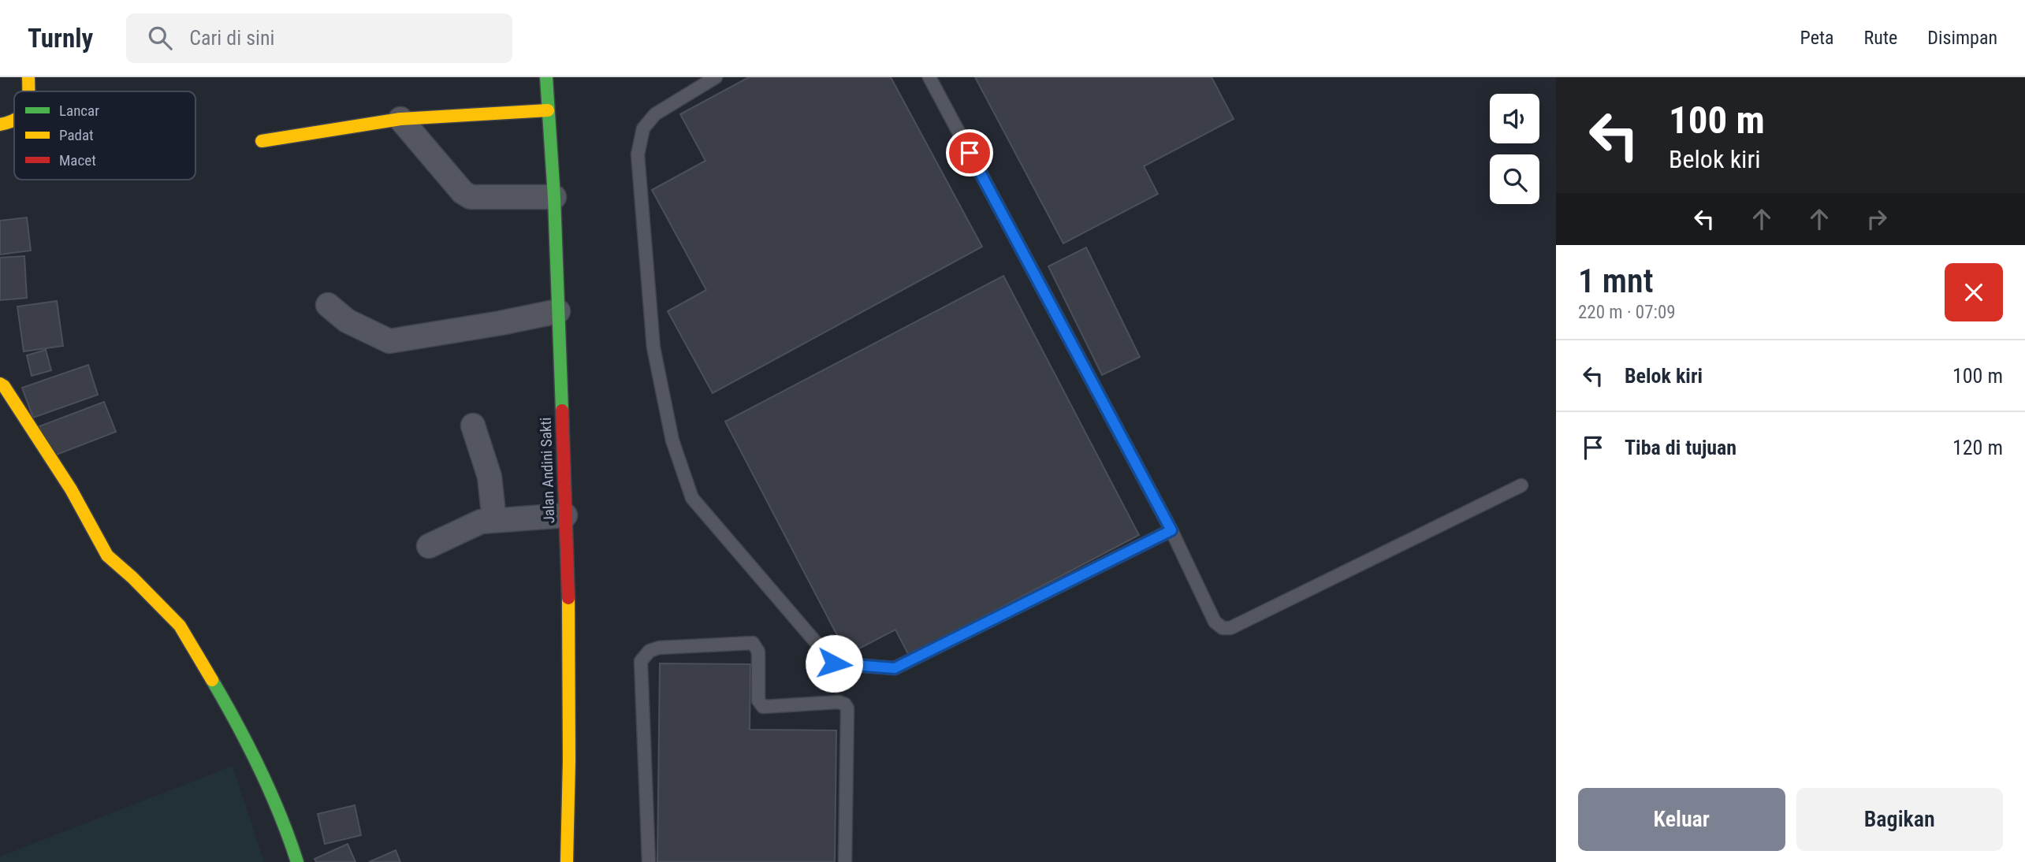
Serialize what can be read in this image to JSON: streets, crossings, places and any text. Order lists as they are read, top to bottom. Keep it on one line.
{"streets":{"street":["Jalan Andini Sakti"]},"legend":["Lancar","Padat","Macet"],"page":{"header":"Turnly","search":"Cari di sini","nav":["Peta","Rute","Disimpan"],"turn":["100 m","Belok kiri"],"heading":["1 mnt","220 m · 07:09"],"list":[{"name":"Belok kiri","value":"100 m"},{"name":"Tiba di tujuan","value":"120 m"}],"buttons":["Keluar","Bagikan"]}}
